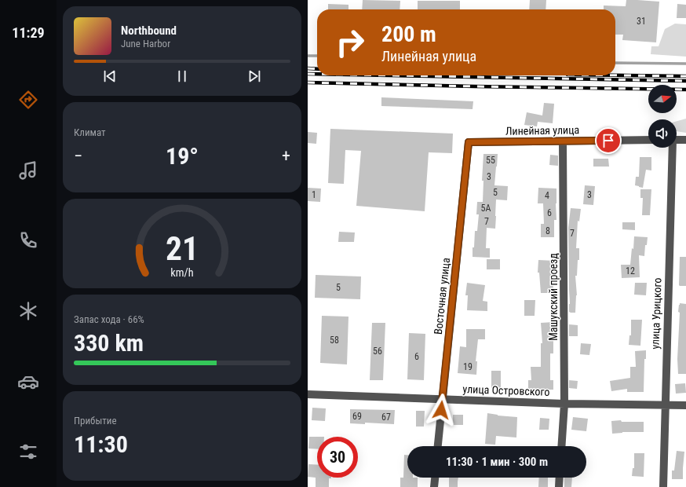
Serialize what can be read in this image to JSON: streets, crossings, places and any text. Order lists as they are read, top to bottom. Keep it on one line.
{"streets":{"street":["Линейная улица","Восточная улица","Машукский проезд","улица Урицкого","улица Островского"]},"crossings":[["Линейная улица","Восточная улица"],["Линейная улица","Машукский проезд"],["Восточная улица","улица Островского"],["Машукский проезд","улица Островского"],["улица Урицкого","улица Островского"]],"house_numbers":["31","55","3","5","1","3","4","5А","6","7","8","7","12","5","58","56","6","19","69","67"],"north":"right","page":{"tabs":"11:29","turn":["200 m","Линейная улица"],"song":["Northbound","June Harbor"],"tile":["Климат",["Запас хода · 66%","330 km"],["Прибытие","11:30"]],"heat":["−","19°","+"],"limit":"30","trip":"11:30 · 1 мин · 300 m","gauge":["21","km/h"]}}
